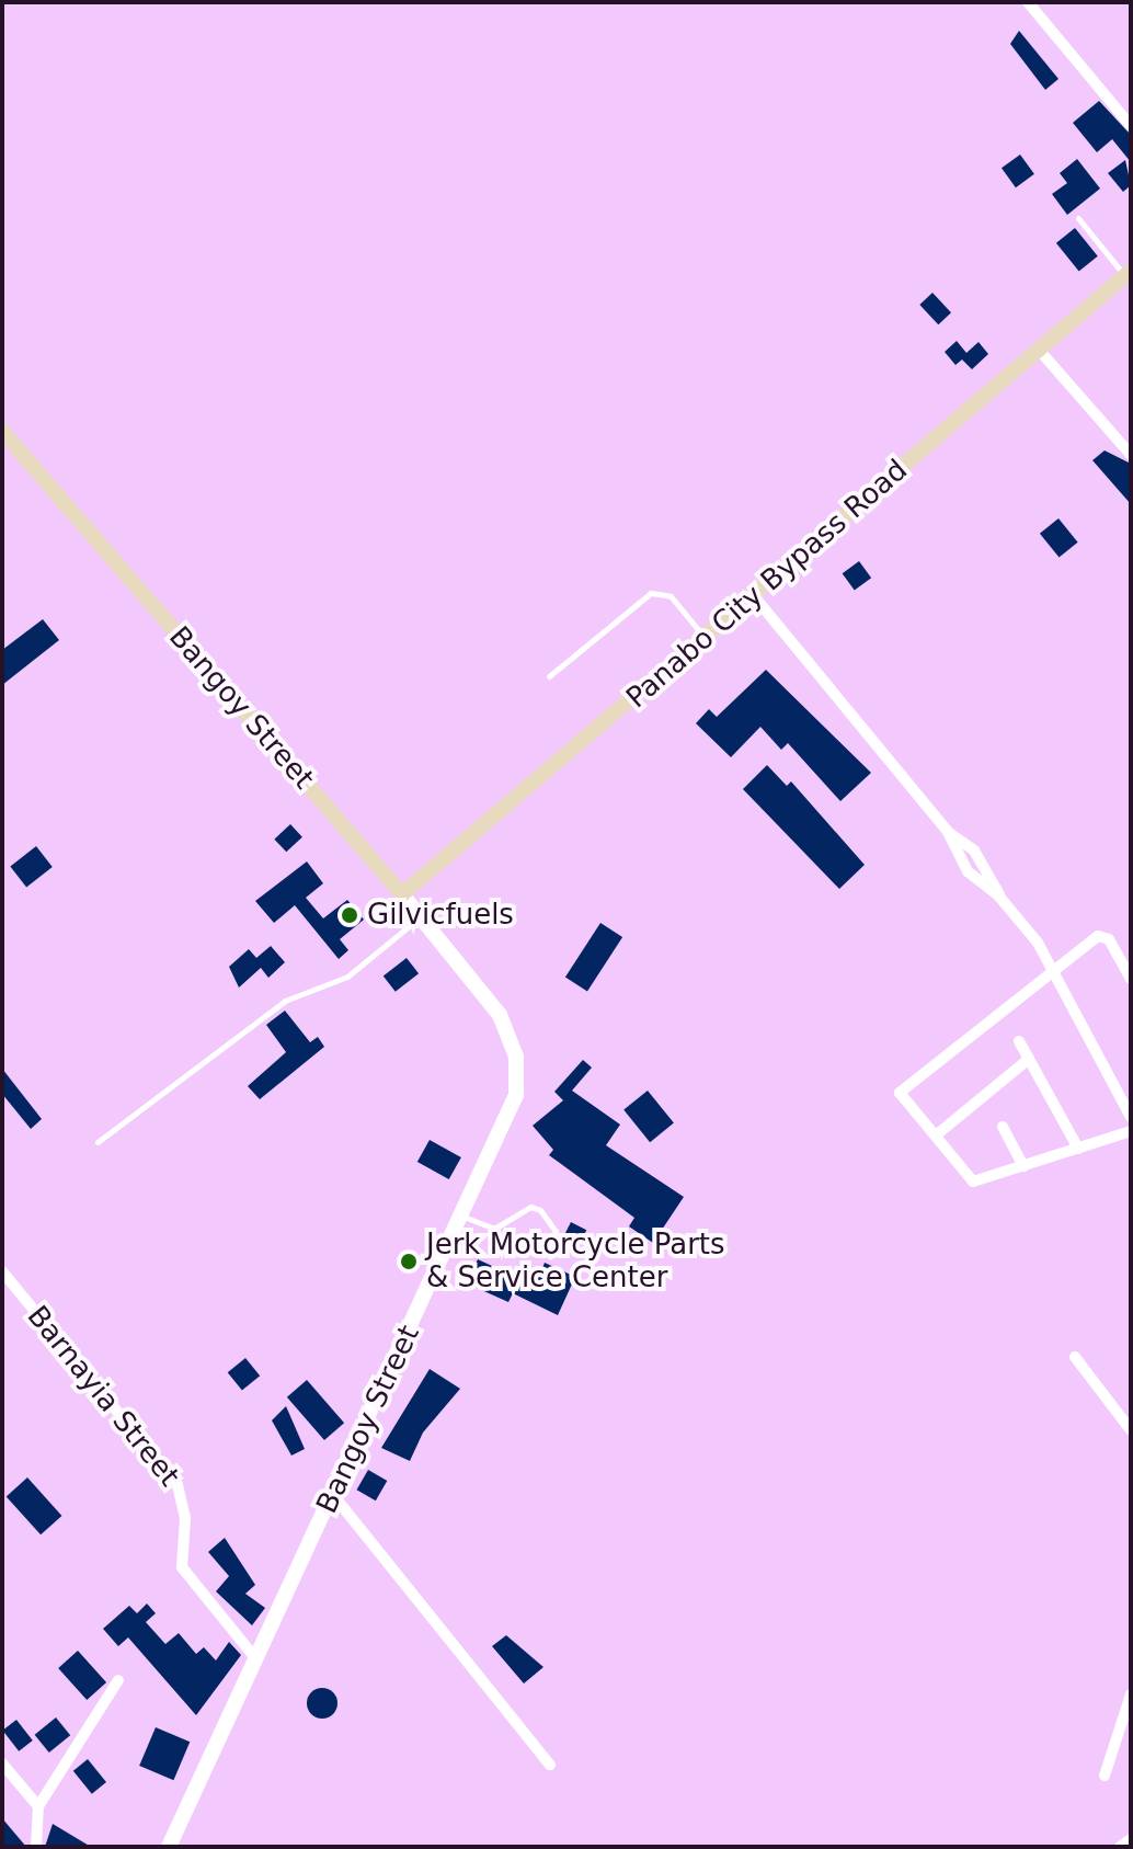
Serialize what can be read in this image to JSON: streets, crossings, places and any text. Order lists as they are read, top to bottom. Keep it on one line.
{"streets":{"main road":["Panabo City Bypass Road","Bangoy Street"],"street":["Barnayia Street"]},"crossings":[["Panabo City Bypass Road","Bangoy Street"],["Bangoy Street","Barnayia Street"]],"places":["Gilvicfuels","Jerk Motorcycle Parts & Service Center"]}
